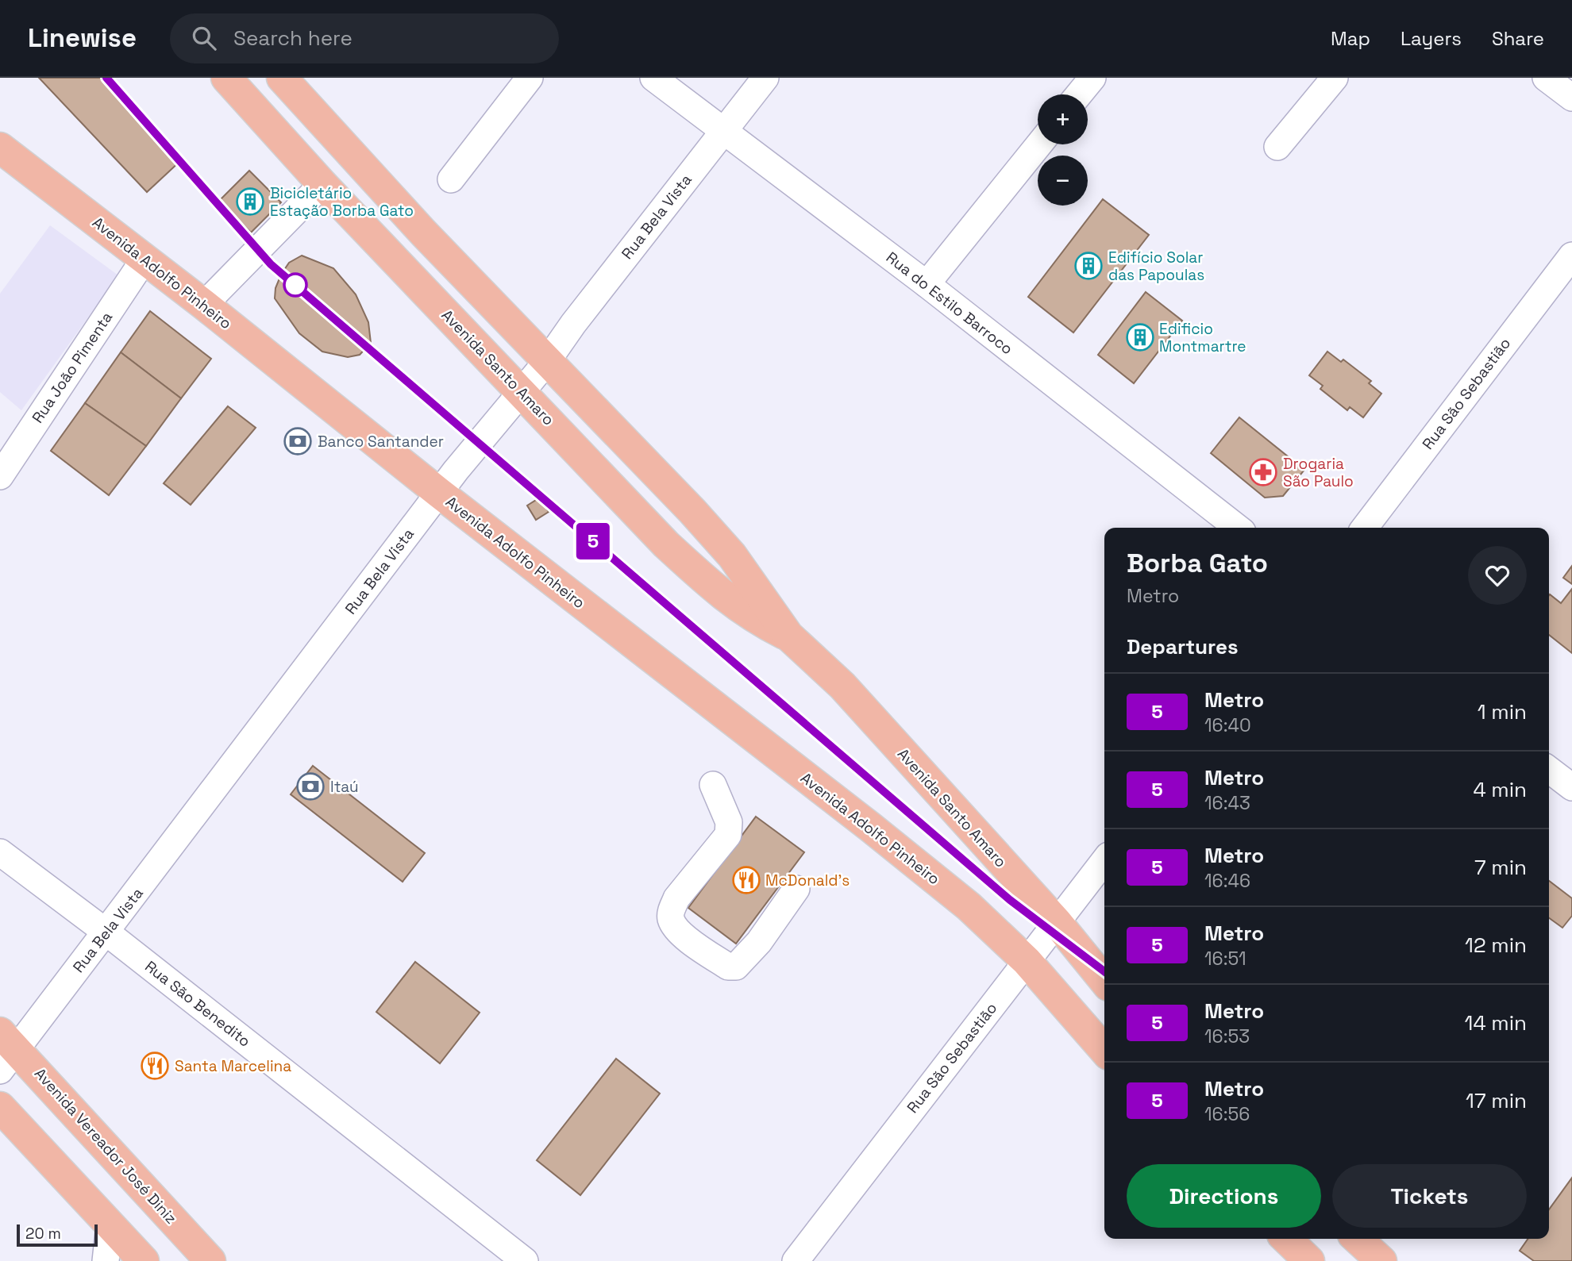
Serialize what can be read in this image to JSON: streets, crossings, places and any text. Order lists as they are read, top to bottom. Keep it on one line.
{"streets":{"main road":["Avenida Adolfo Pinheiro","Avenida Santo Amaro","Avenida Vereador José Diniz"],"street":["Rua Bela Vista","Rua do Estilo Barroco","Rua João Pimenta","Rua São Sebastião","Rua São Benedito"]},"crossings":[["Rua Bela Vista","Avenida Adolfo Pinheiro"],["Rua Bela Vista","Rua do Estilo Barroco"],["Rua Bela Vista","Avenida Santo Amaro"],["Rua Bela Vista","Rua São Benedito"],["Rua Bela Vista","Avenida Vereador José Diniz"],["Avenida Adolfo Pinheiro","Rua João Pimenta"],["Avenida Adolfo Pinheiro","Rua São Sebastião"],["Avenida Santo Amaro","Rua São Sebastião"]],"places":{"building":["Bicicletário Estação Borba Gato","Edifício Solar das Papoulas","Edificio Montmartre"],"bank":["Banco Santander","Itaú"],"pharmacy":["Drogaria São Paulo"],"restaurant":["McDonald's","Santa Marcelina"]},"lines":["metro line 5"],"scale_bar":"20 m","page":{"header":"Linewise","search":"Search here","nav":["Map","Layers","Share"],"on_map":"5","map_buttons":["+","−"],"heading":[["Borba Gato","Metro"],"Departures"],"list":[{"mark":"5","name":"Metro","note":"16:40","value":"1 min"},{"mark":"5","name":"Metro","note":"16:43","value":"4 min"},{"mark":"5","name":"Metro","note":"16:46","value":"7 min"},{"mark":"5","name":"Metro","note":"16:51","value":"12 min"},{"mark":"5","name":"Metro","note":"16:53","value":"14 min"},{"mark":"5","name":"Metro","note":"16:56","value":"17 min"}],"buttons":["Directions","Tickets"],"scale":"20 m"}}
